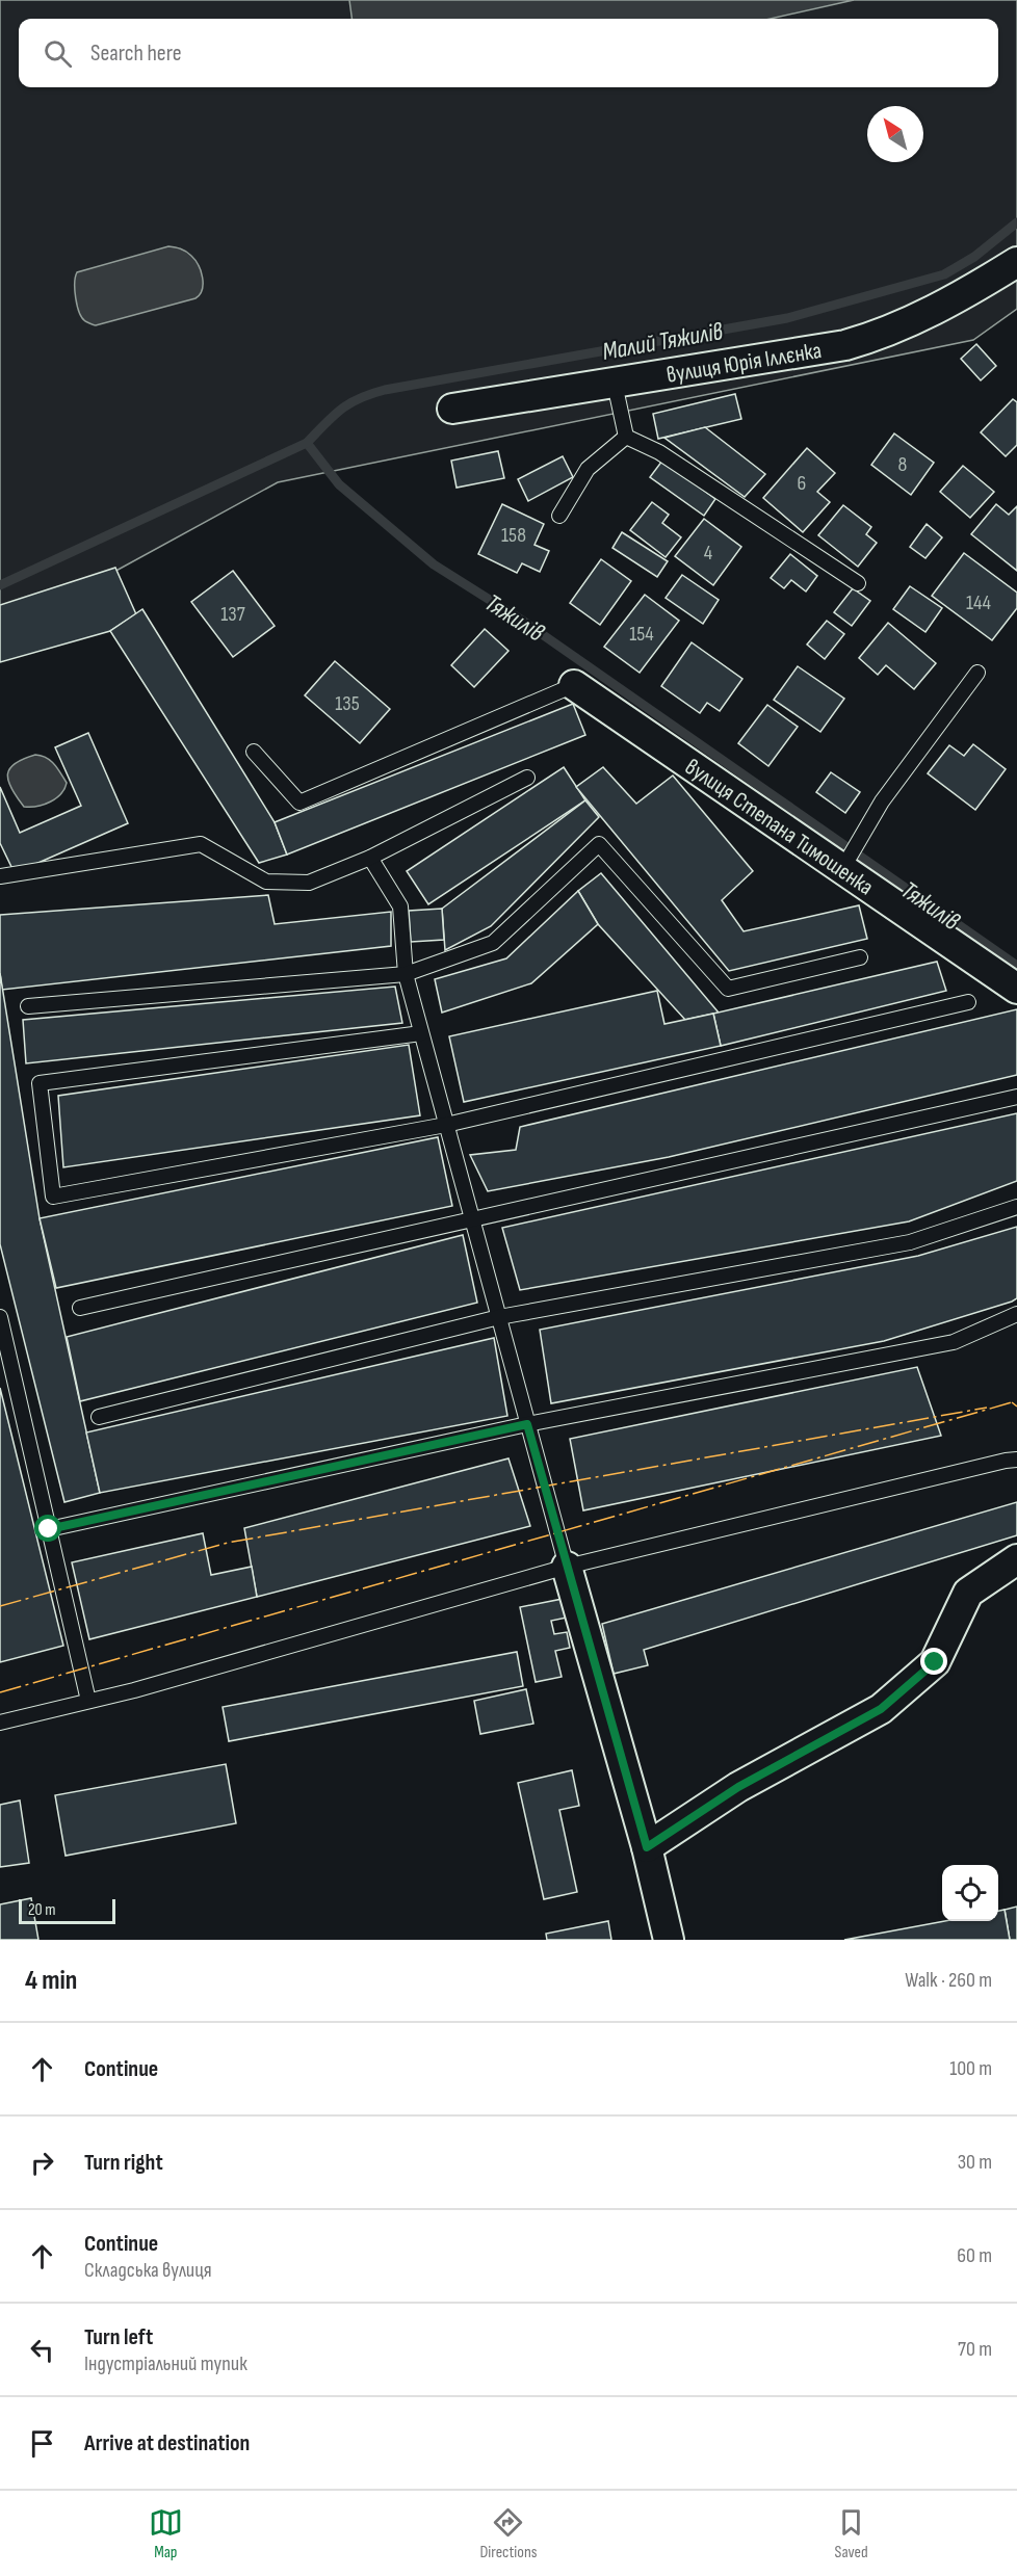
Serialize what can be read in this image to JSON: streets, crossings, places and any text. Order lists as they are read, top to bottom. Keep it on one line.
{"streets":{"street":["вулиця Юрія Іллєнка","вулиця Степана Тимошенка"]},"water":["Малий Тяжилів","Тяжилів"],"house_numbers":["8","6","158","4","144","137","154","135"],"scale_bar":"20 m","north":"top left","page":{"search":"Search here","scale":"20 m","heading":["4 min","Walk · 260 m"],"list":[["Continue","100 m"],["Turn right","30 m"],["Continue","Складська вулиця","60 m"],["Turn left","Індустріальний тупик","70 m"],"Arrive at destination"],"nav":["Map","Directions","Saved"]}}
